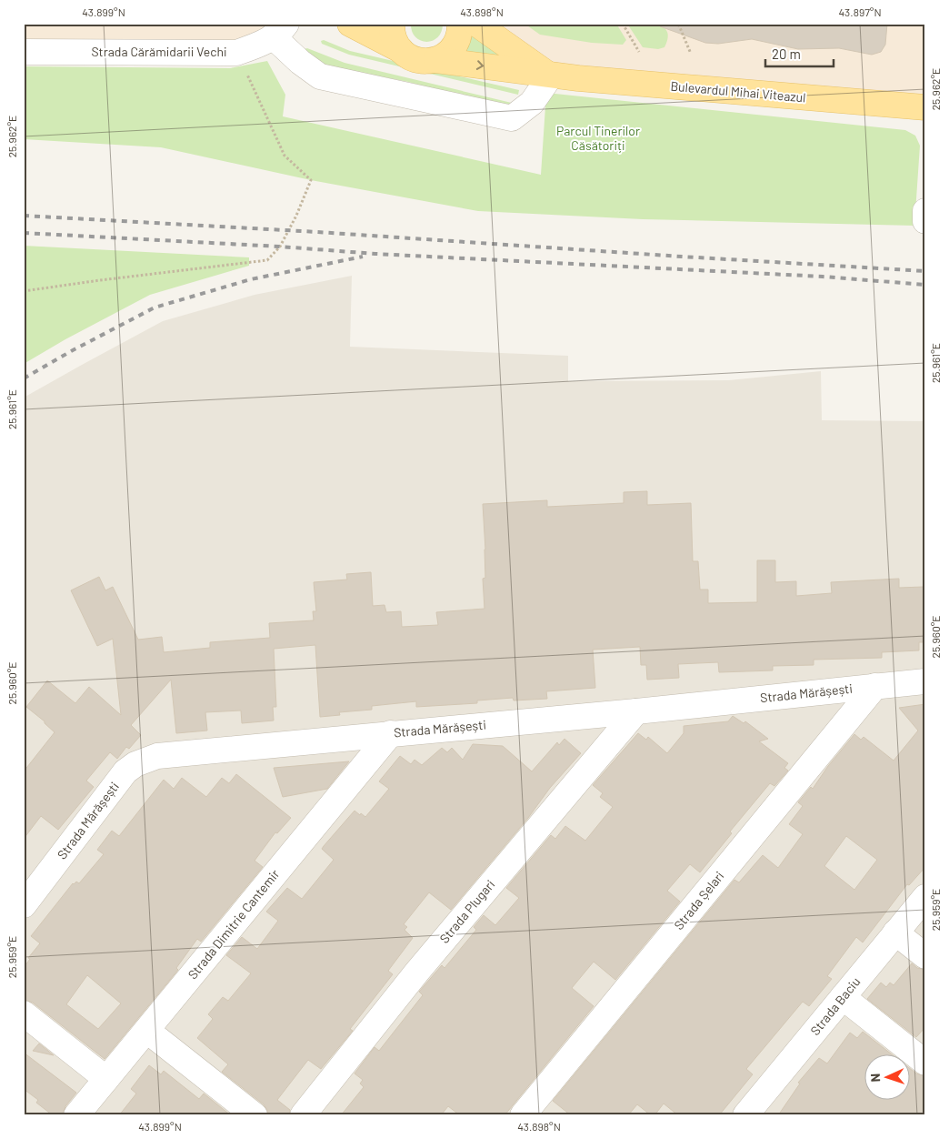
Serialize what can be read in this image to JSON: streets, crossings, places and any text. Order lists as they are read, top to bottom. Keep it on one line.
{"streets":{"main road":["Bulevardul Mihai Viteazul"],"street":["Strada Cărămidarii Vechi","Strada Mărășești","Strada Șelari","Strada Plugari","Strada Dimitrie Cantemir","Strada Baciu"]},"crossings":[["Strada Mărășești","Strada Șelari"],["Strada Mărășești","Strada Plugari"],["Strada Mărășești","Strada Dimitrie Cantemir"]],"parks":["Parcul Tinerilor Căsătoriți"],"scale_bar":"20 m","north":"left","coordinates":["43.899°N","43.898°N","43.897°N","25.962°E","25.961°E","25.960°E","25.959°E"]}
